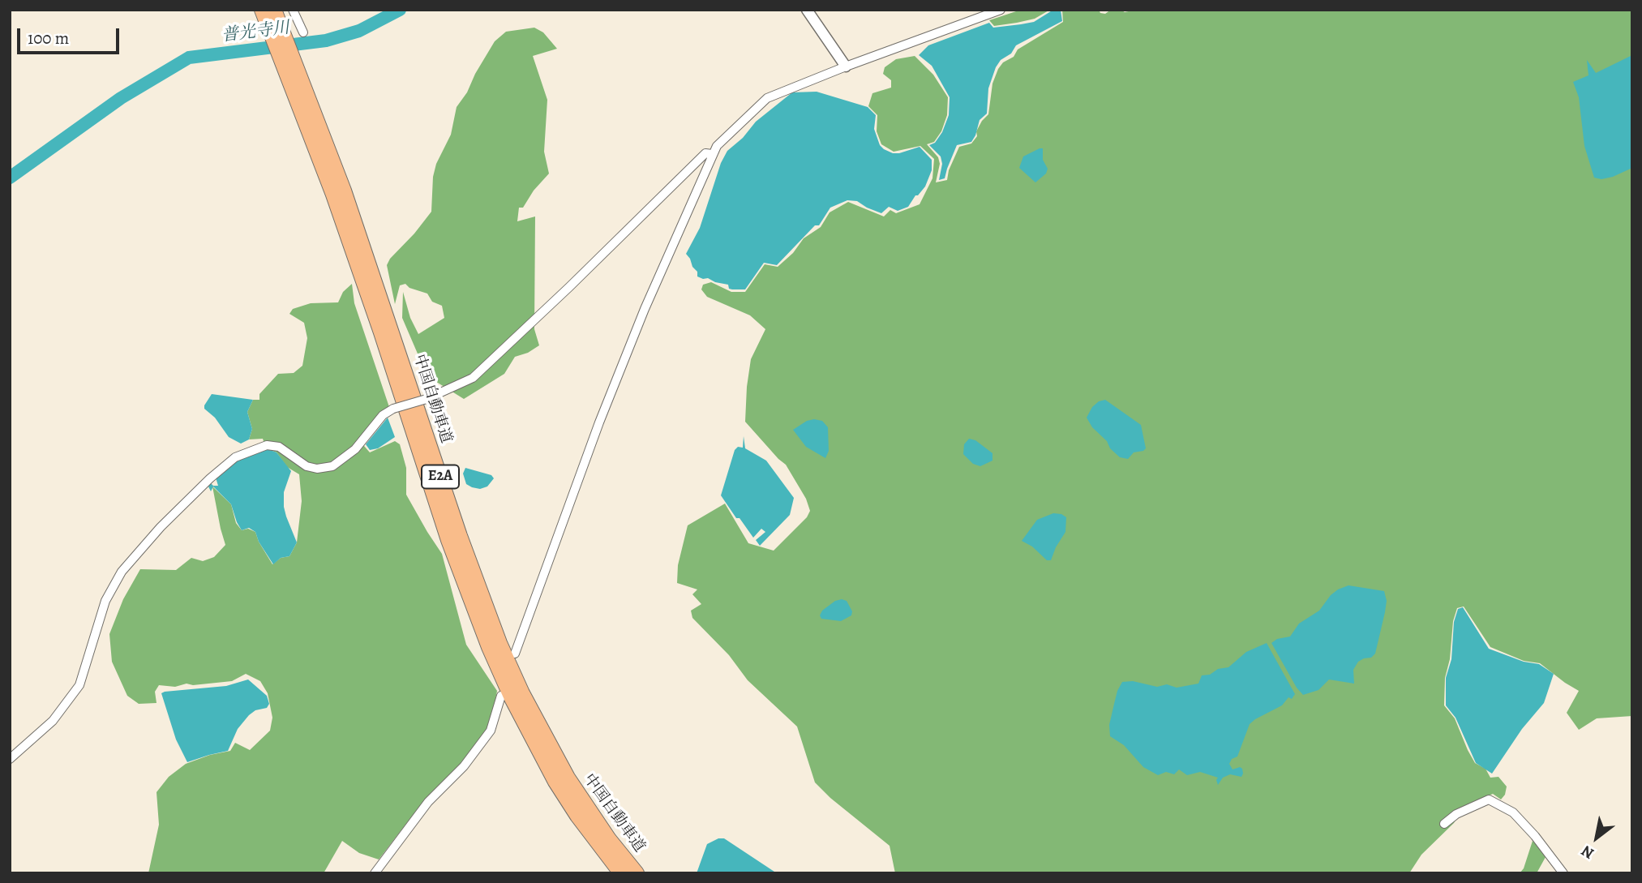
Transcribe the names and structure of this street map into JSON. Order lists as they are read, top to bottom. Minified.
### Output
{"streets":{"highway":["中国自動車道","E2A"]},"water":["普光寺川"],"scale_bar":"100 m","north":"bottom left"}
